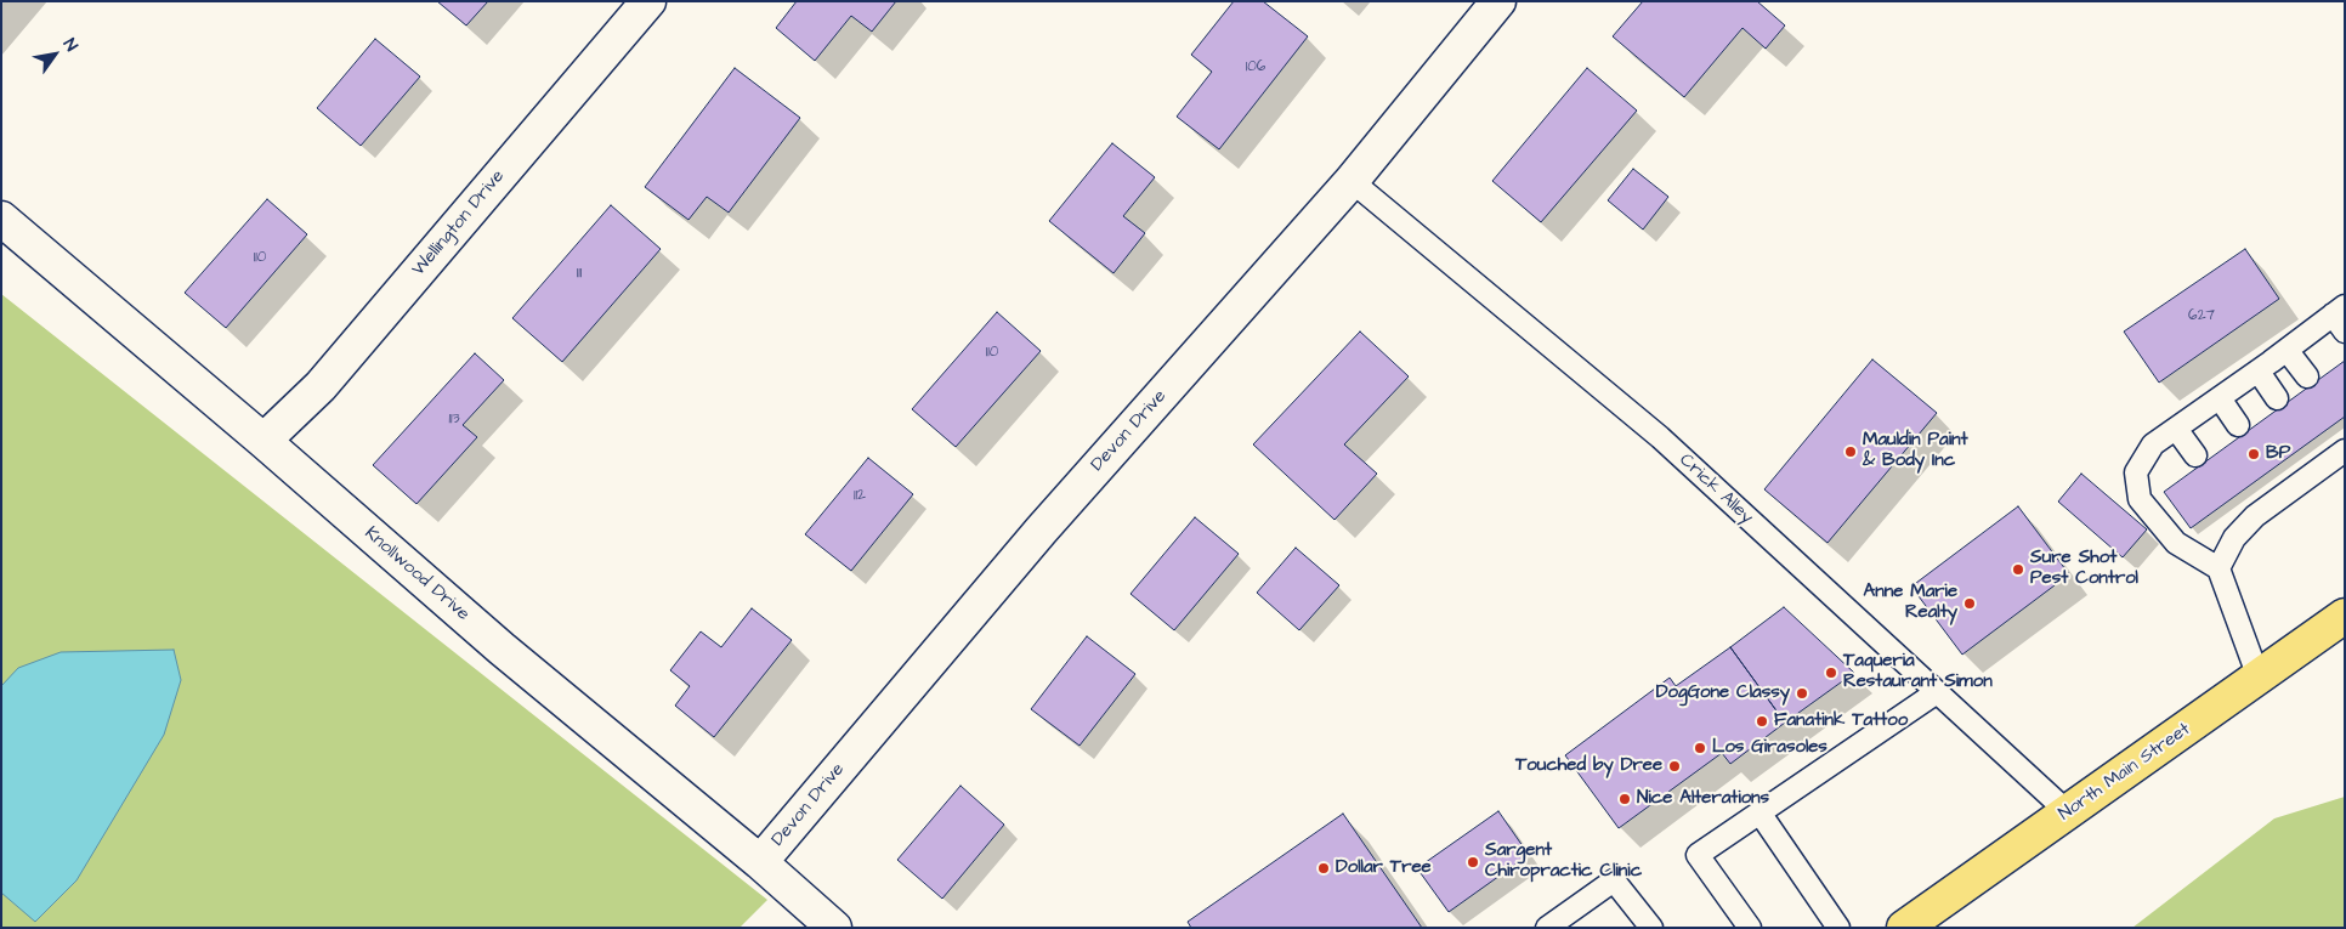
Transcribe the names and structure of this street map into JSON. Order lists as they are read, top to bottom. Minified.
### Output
{"streets":{"main road":["North Main Street"],"street":["Wellington Drive","Devon Drive","Knollwood Drive"],"lane":["Crick Alley"]},"crossings":[["Wellington Drive","Knollwood Drive"],["Devon Drive","Crick Alley"],["Devon Drive","Knollwood Drive"],["Crick Alley","North Main Street"]],"places":["Mauldin Paint & Body Inc","BP","Sure Shot Pest Control","Anne Marie Realty","Taqueria Restaurant Simon","DogGone Classy","Fanatink Tattoo","Los Girasoles","Touched by Dree","Nice Alterations","Sargent Chiropractic Clinic","Dollar Tree"],"house_numbers":["106","110","111","627","110","113","112"],"north":"top right"}
